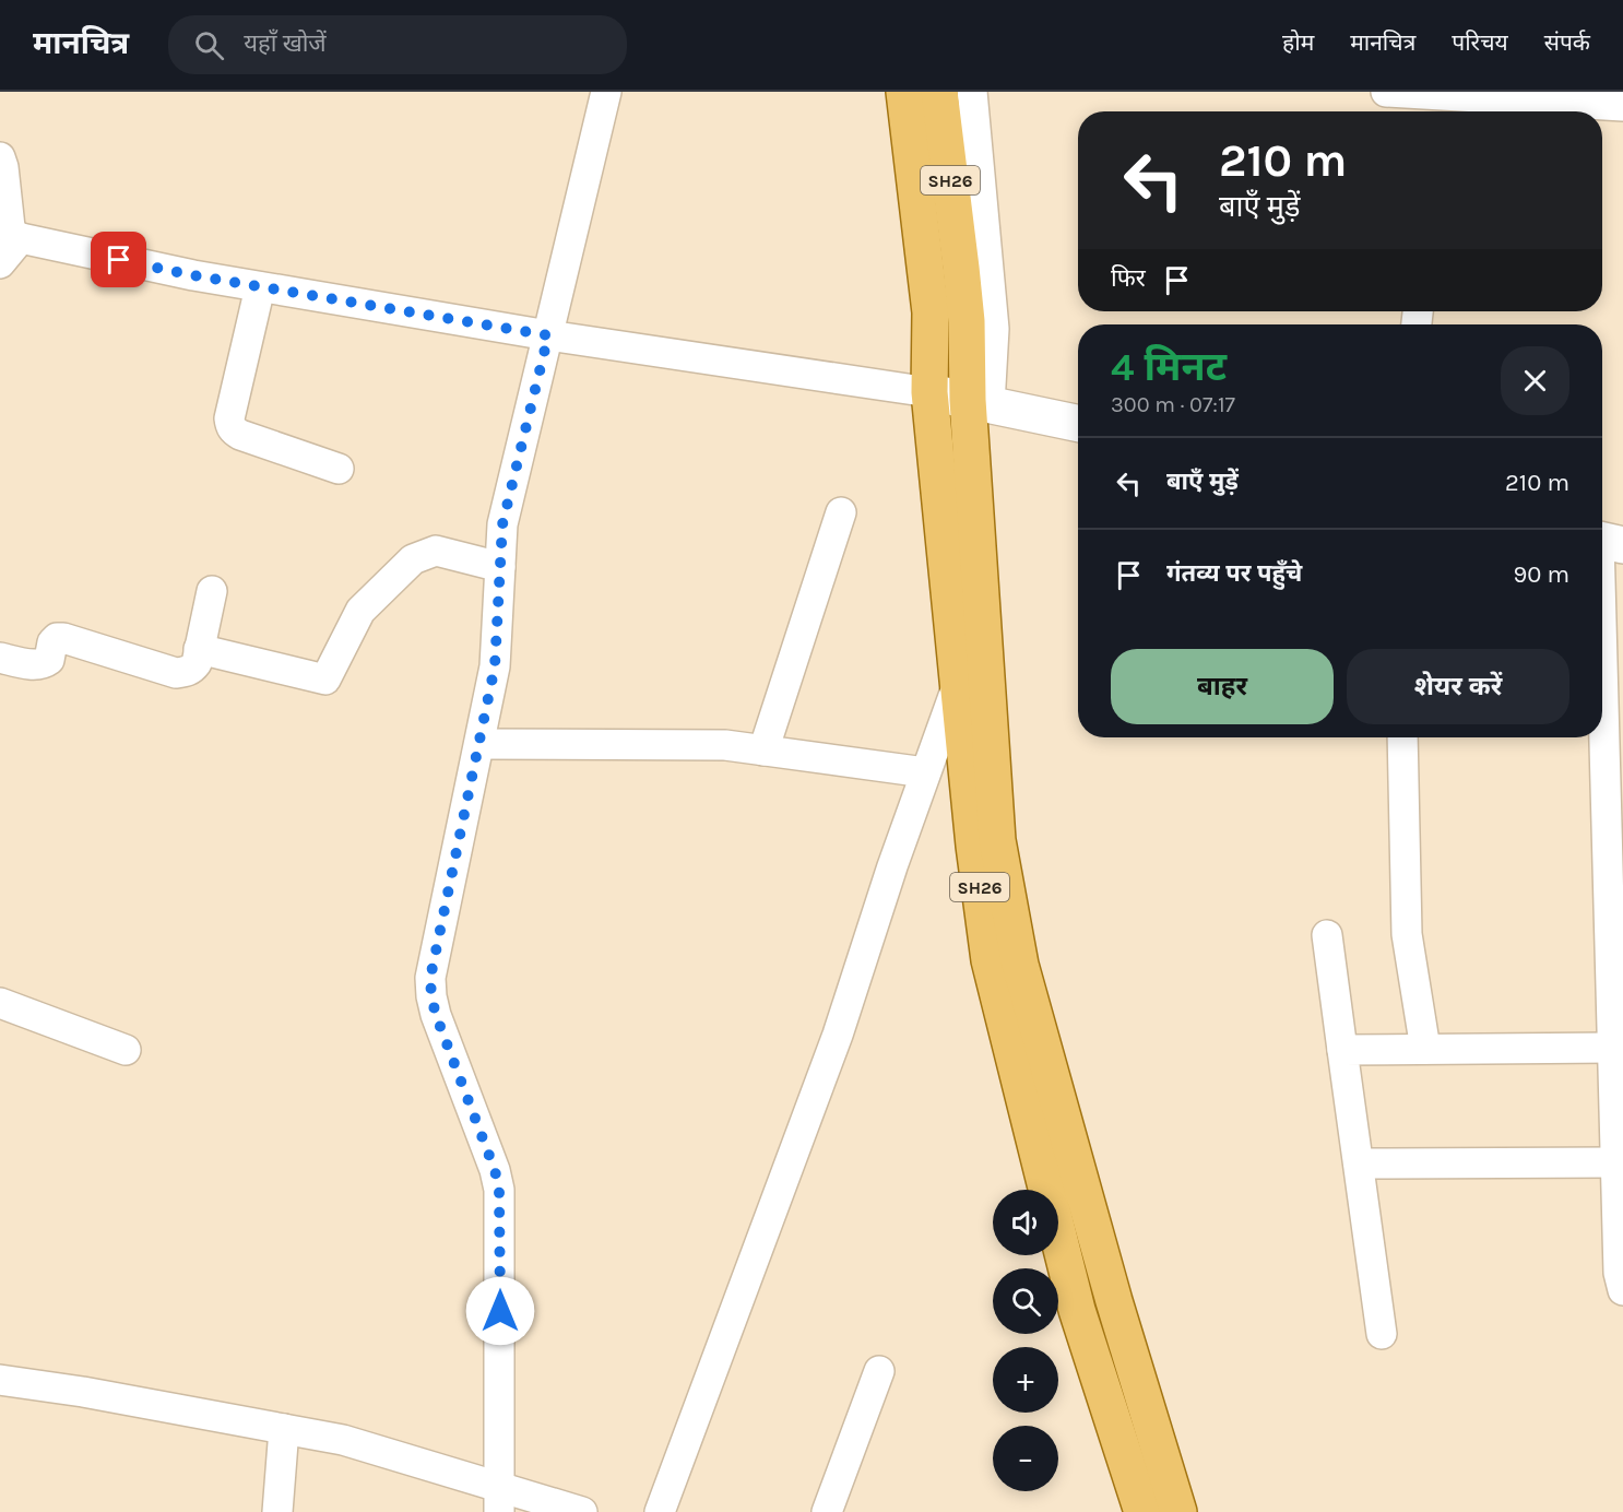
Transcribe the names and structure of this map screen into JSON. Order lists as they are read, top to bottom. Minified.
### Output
{"streets":{"main road":["SH26"]},"page":{"header":"मानचित्र","search":"यहाँ खोजें","nav":["होम","मानचित्र","परिचय","संपर्क"],"turn":["210 m","बाएँ मुड़ें"],"then":"फिर","heading":["4 मिनट","300 m · 07:17"],"list":[{"name":"बाएँ मुड़ें","value":"210 m"},{"name":"गंतव्य पर पहुँचे","value":"90 m"}],"buttons":["बाहर","शेयर करें"],"map_buttons":["+","−"]}}
